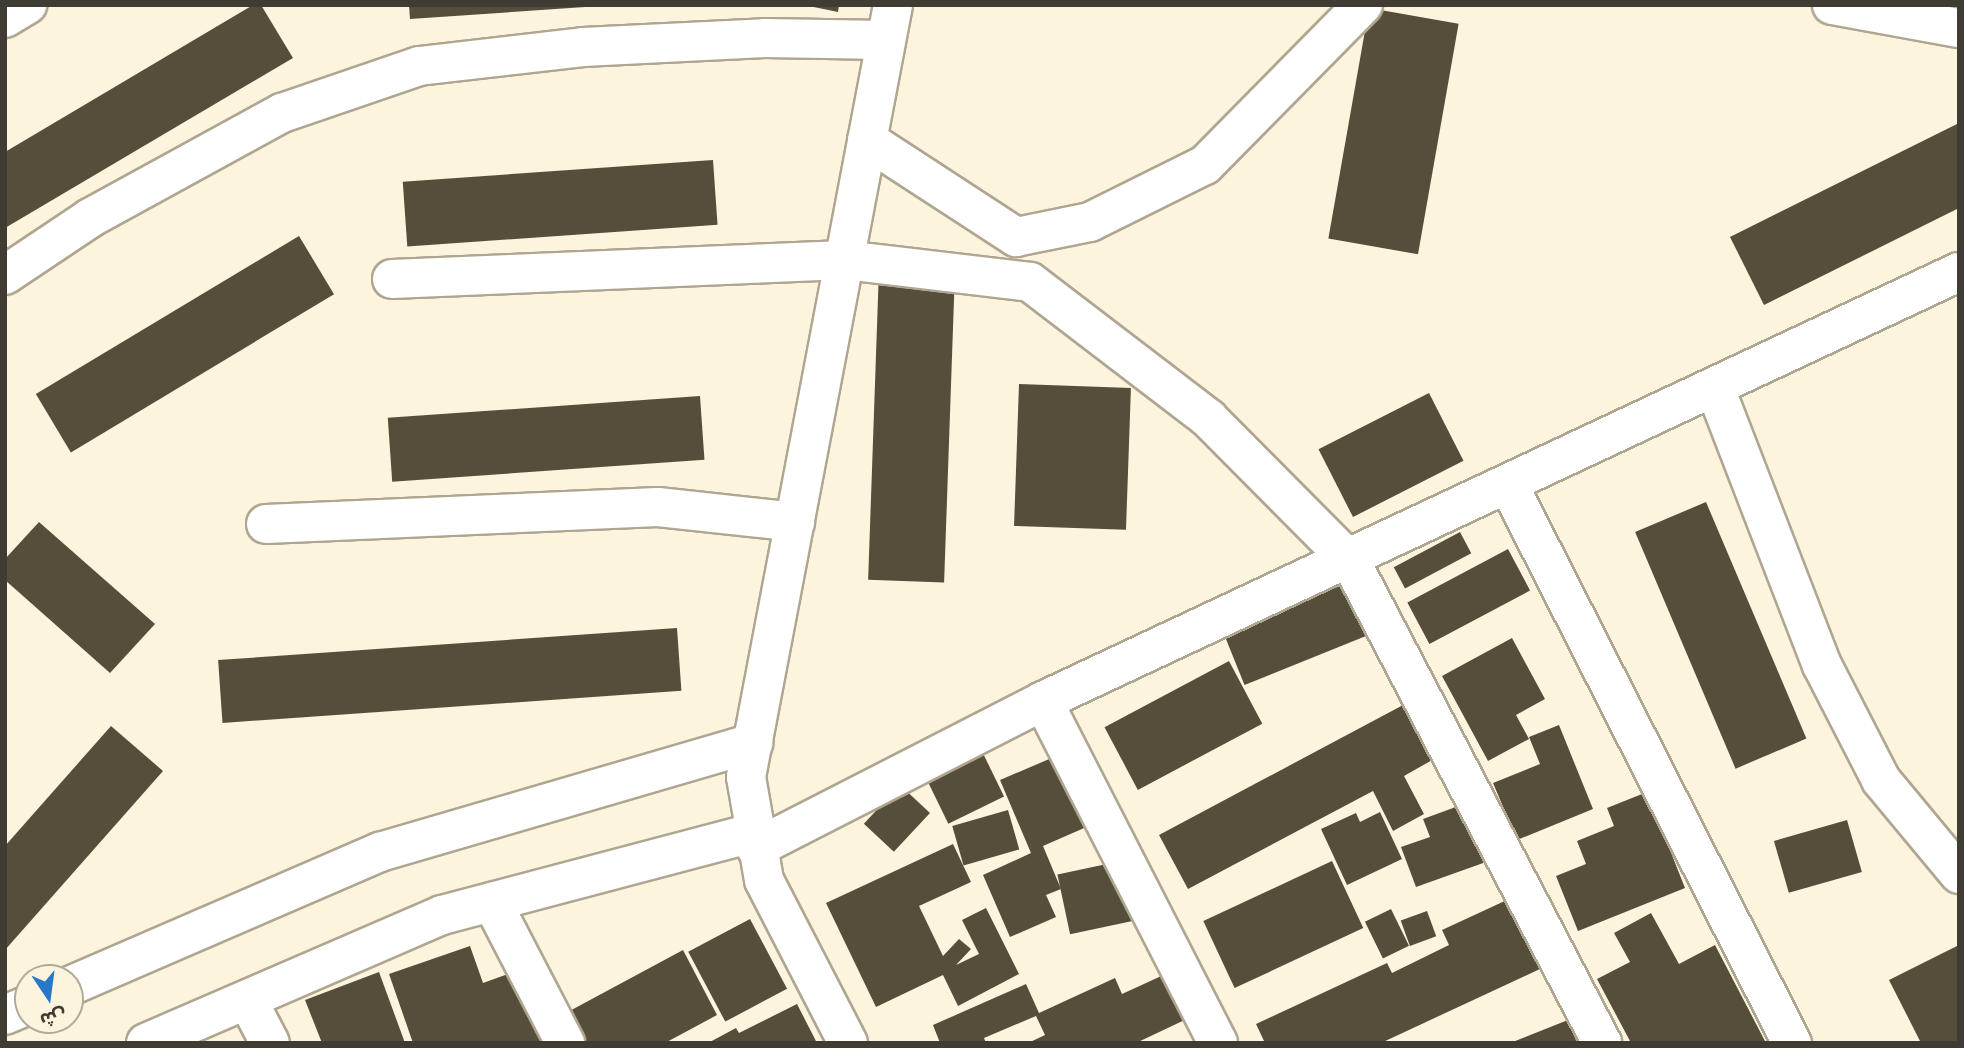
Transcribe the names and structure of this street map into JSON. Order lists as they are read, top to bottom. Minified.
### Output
{"north":"bottom"}
